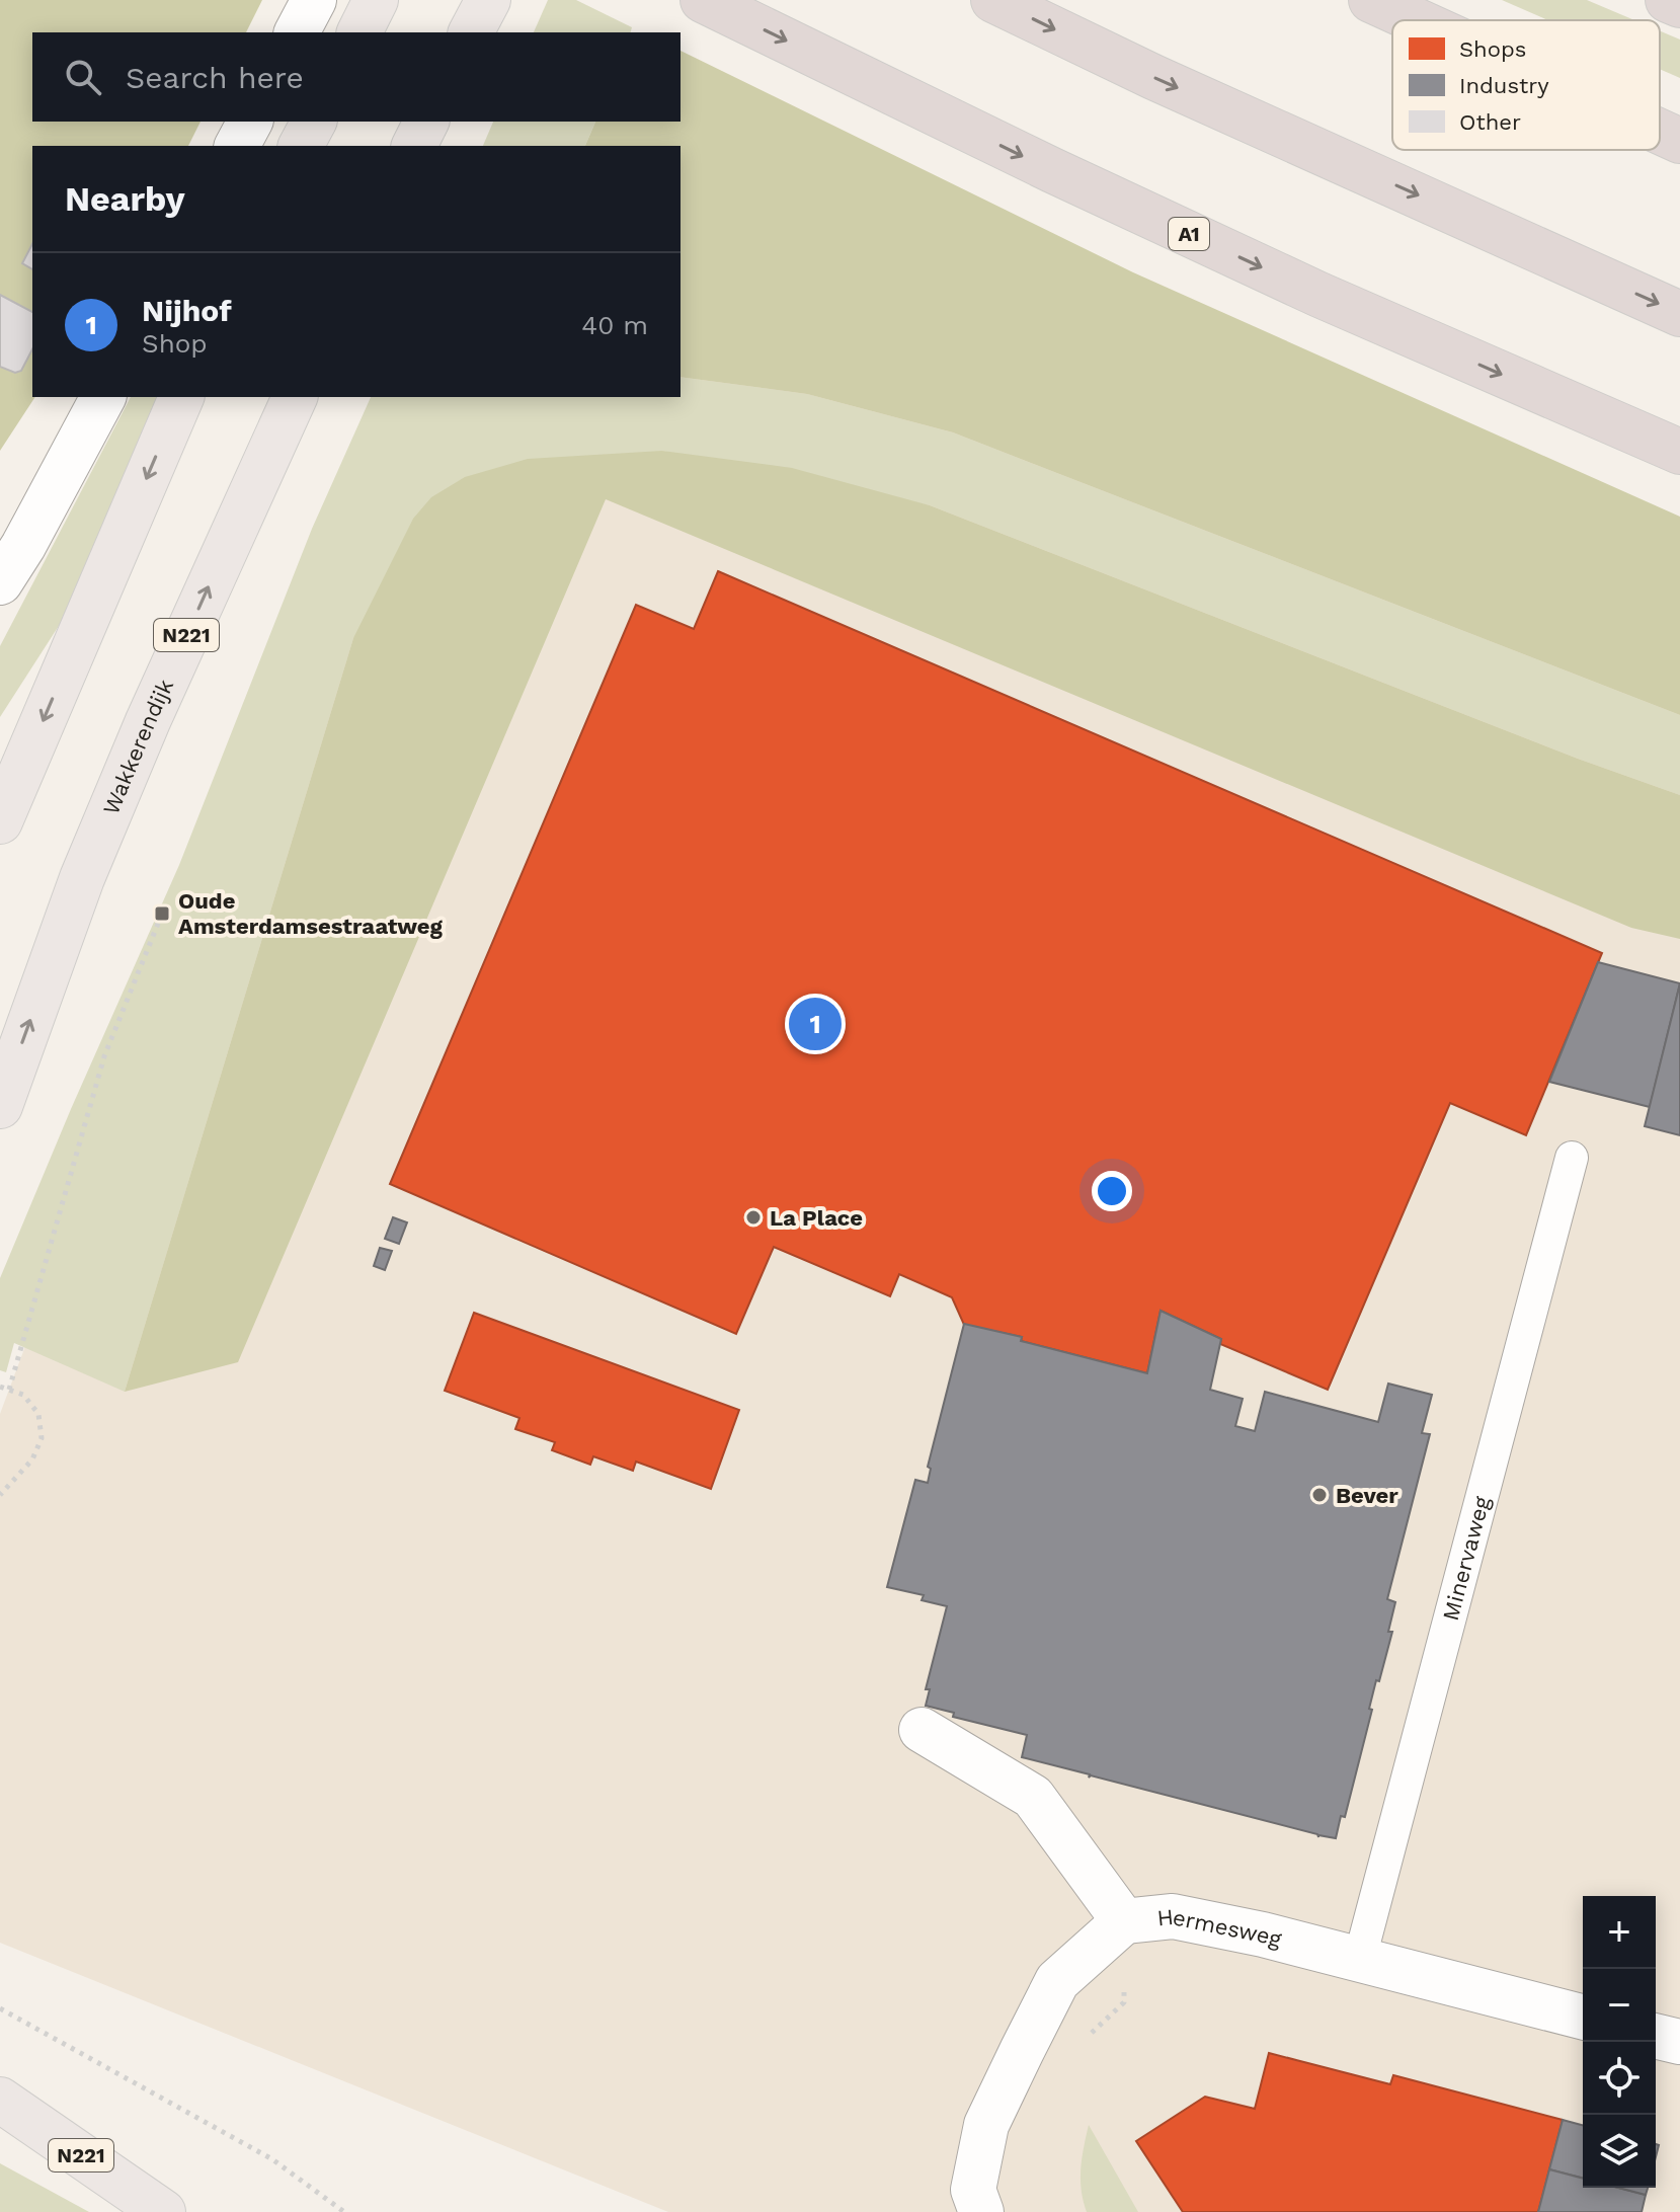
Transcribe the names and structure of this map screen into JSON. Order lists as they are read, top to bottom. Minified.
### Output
{"streets":{"highway":["A1"],"main road":["N221","Wakkerendijk"],"street":["Hermesweg"],"lane":["Minervaweg"]},"crossings":[["Minervaweg","Hermesweg"]],"places":{"transit":["Oude Amsterdamsestraatweg"],"other":["La Place","Bever"]},"legend":["Shops","Industry","Other"],"page":{"search":"Search here","heading":"Nearby","list":[{"mark":"1","name":"Nijhof","note":"Shop","value":"40 m"}],"pins":"1","map_buttons":["+","−"]}}
